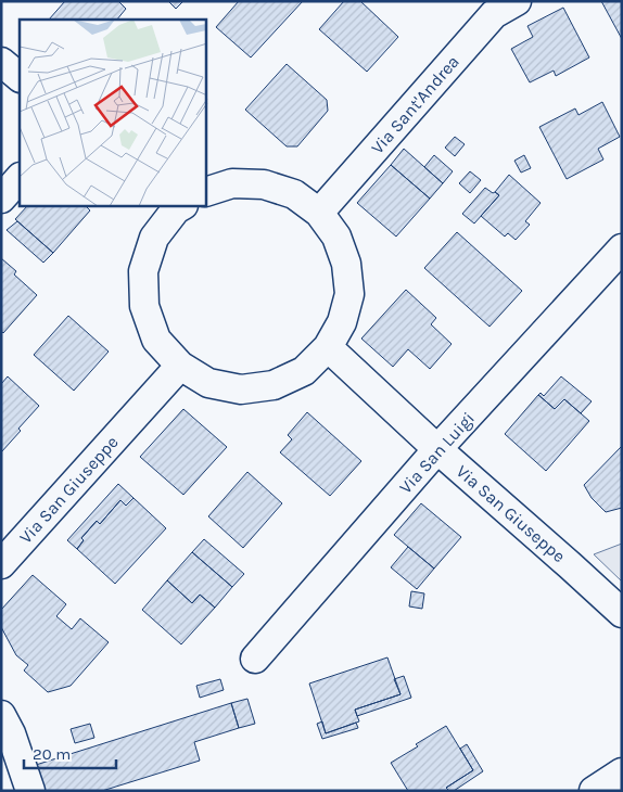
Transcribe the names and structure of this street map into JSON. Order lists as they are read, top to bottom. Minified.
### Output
{"streets":{"street":["Via Sant'Andrea","Via San Luigi","Via San Giuseppe"]},"crossings":[["Via San Luigi","Via San Giuseppe"]],"scale_bar":"20 m"}
